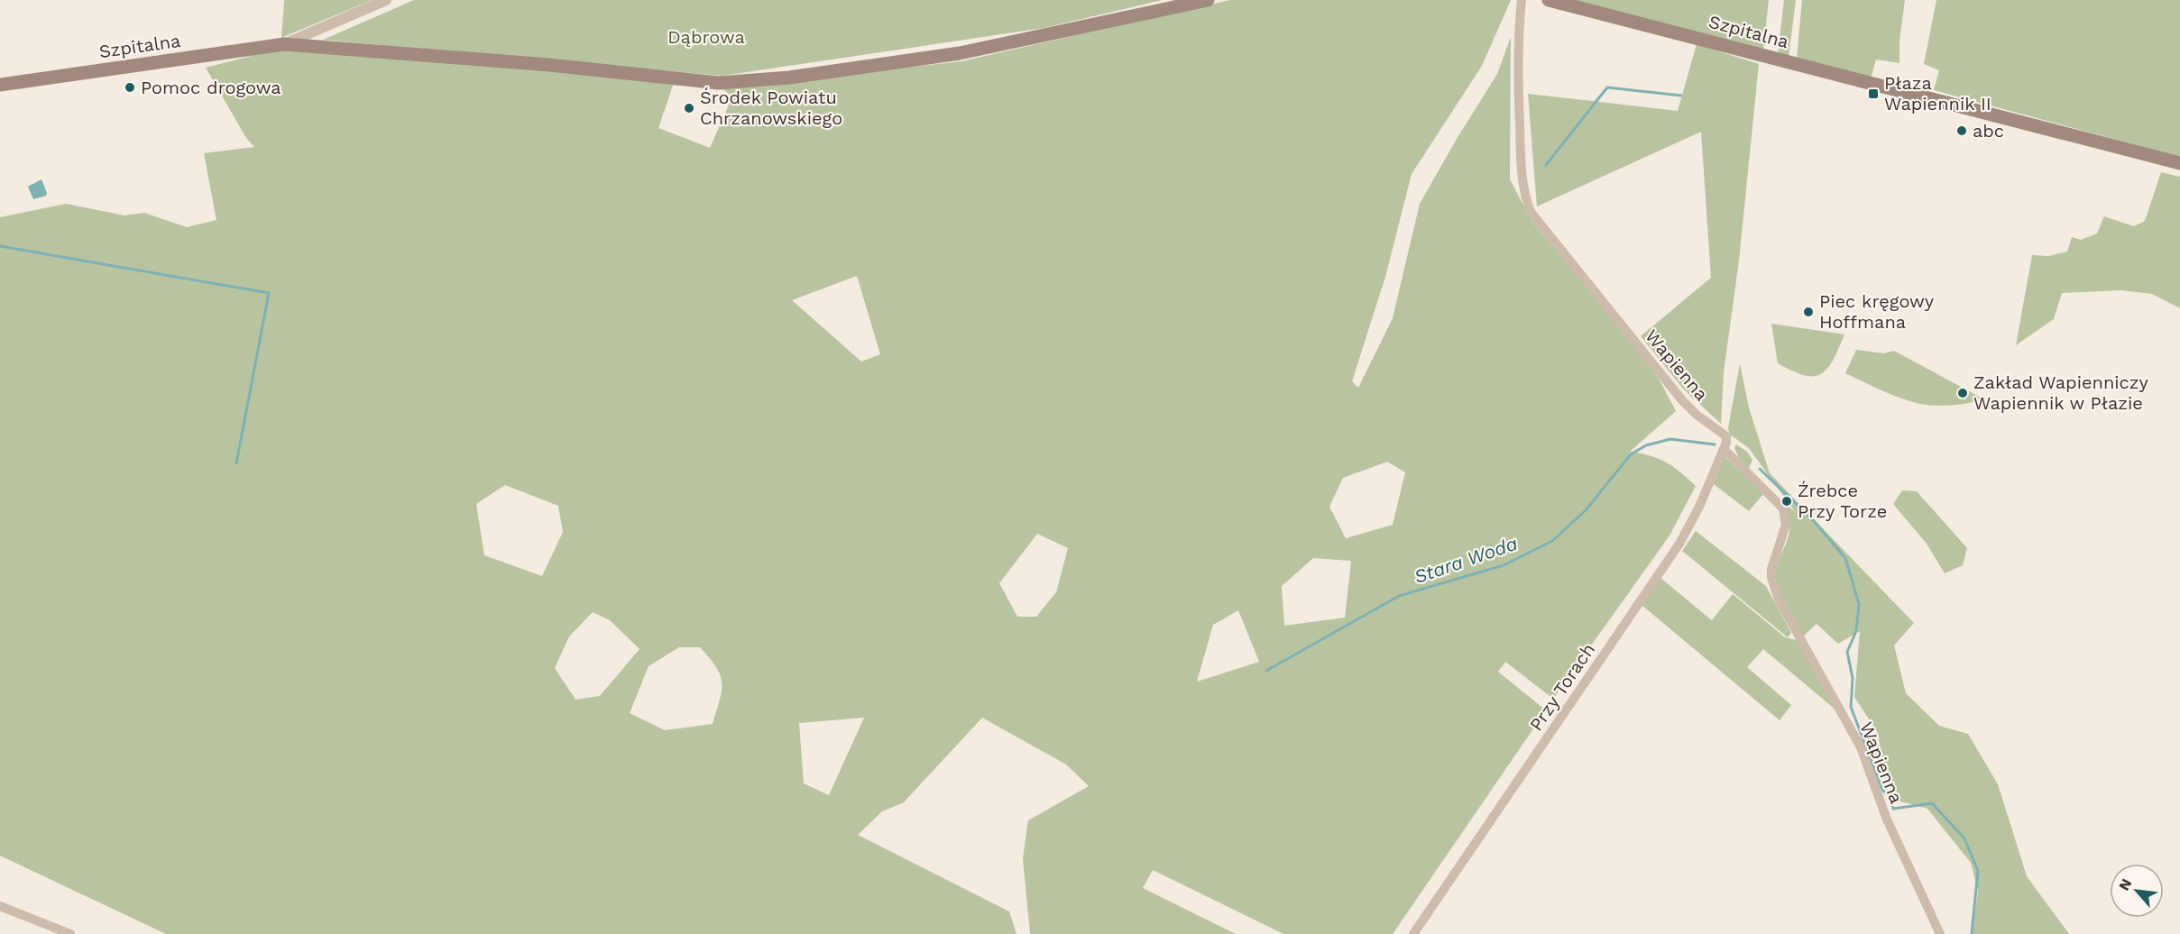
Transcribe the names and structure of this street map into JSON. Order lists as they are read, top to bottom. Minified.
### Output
{"streets":{"main road":["Szpitalna"],"street":["Wapienna","Przy Torach"]},"crossings":[["Wapienna","Przy Torach"]],"water":["Stara Woda"],"parks":["Dąbrowa"],"places":{"other":["Pomoc drogowa","Środek Powiatu Chrzanowskiego","abc","Piec kręgowy Hoffmana","Zakład Wapienniczy Wapiennik w Płazie","Źrebce Przy Torze"],"transit":["Płaza Wapiennik II"]},"north":"top left"}
